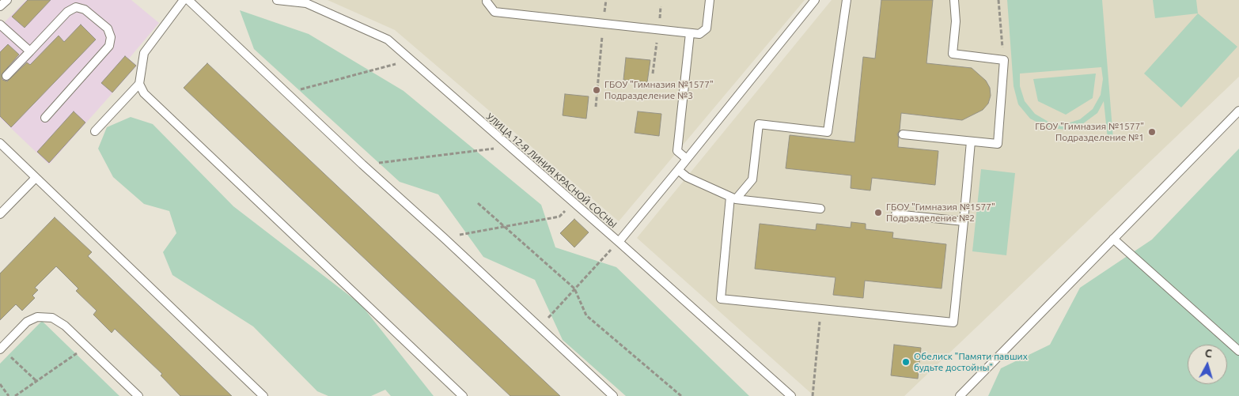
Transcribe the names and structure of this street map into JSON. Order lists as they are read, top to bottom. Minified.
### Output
{"streets":{"lane":["УЛИЦА 12-Я ЛИНИЯ КРАСНОЙ СОСНЫ"]},"places":["ГБОУ \"Гимназия №1577\" Подразделение №3","ГБОУ \"Гимназия №1577\" Подразделение №1","ГБОУ \"Гимназия №1577\" Подразделение №2","Обелиск \"Памяти павших будьте достойны\""],"north":"top"}
